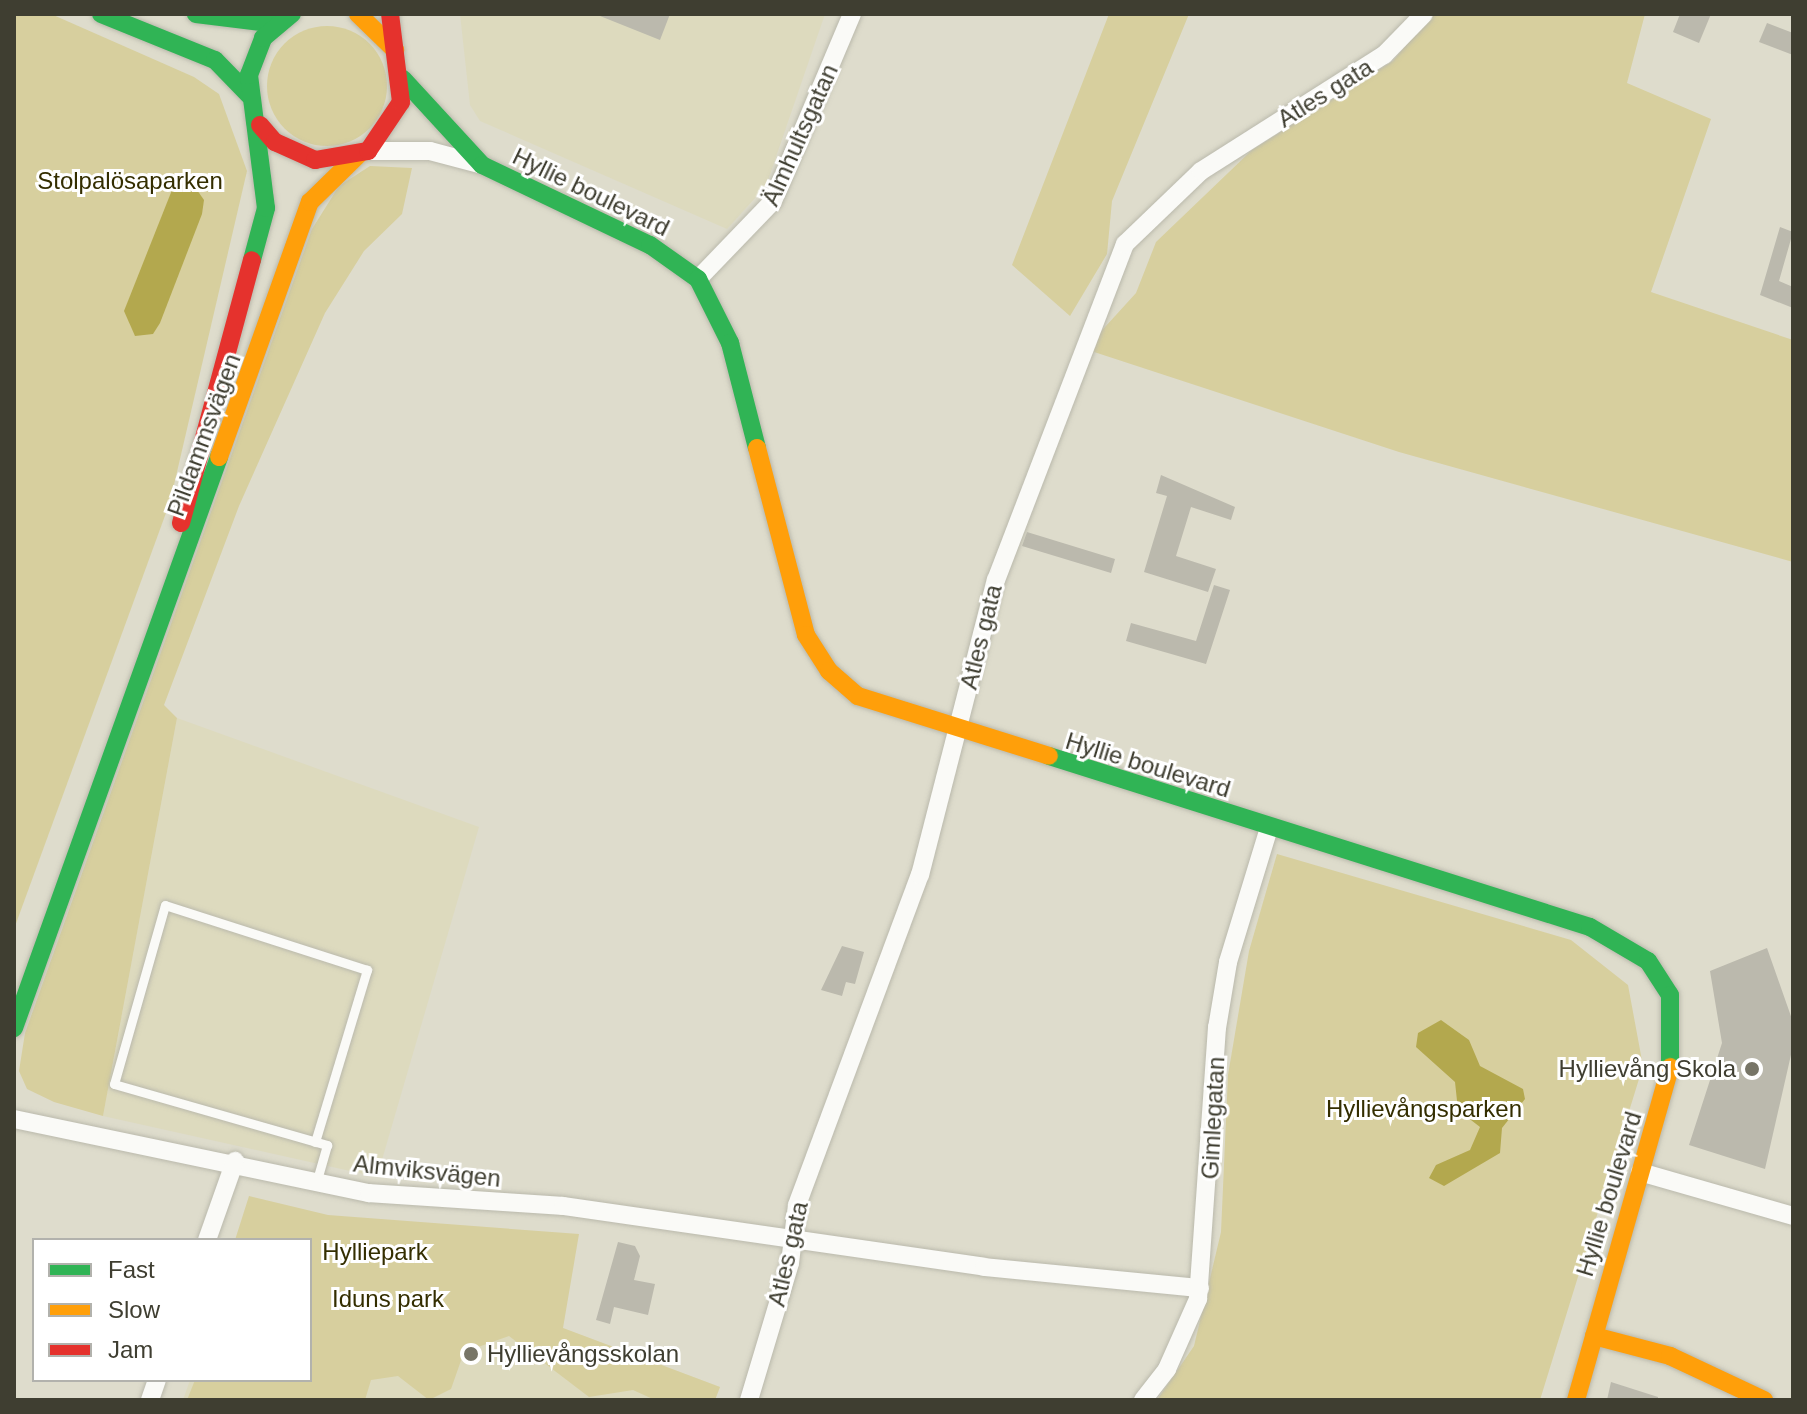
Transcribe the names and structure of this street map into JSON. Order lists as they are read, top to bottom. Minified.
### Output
{"streets":{"street":["Atles gata","Älmhultsgatan","Hyllie boulevard","Pildammsvägen","Gimlegatan","Almviksvägen"]},"crossings":[["Atles gata","Hyllie boulevard"],["Atles gata","Almviksvägen"],["Älmhultsgatan","Hyllie boulevard"],["Hyllie boulevard","Pildammsvägen"],["Hyllie boulevard","Gimlegatan"],["Gimlegatan","Almviksvägen"]],"parks":["Stolpalösaparken","Hyllievångsparken","Hylliepark","Iduns park"],"places":["Hyllievång Skola","Hyllievångsskolan"],"legend":["Fast","Slow","Jam"]}
